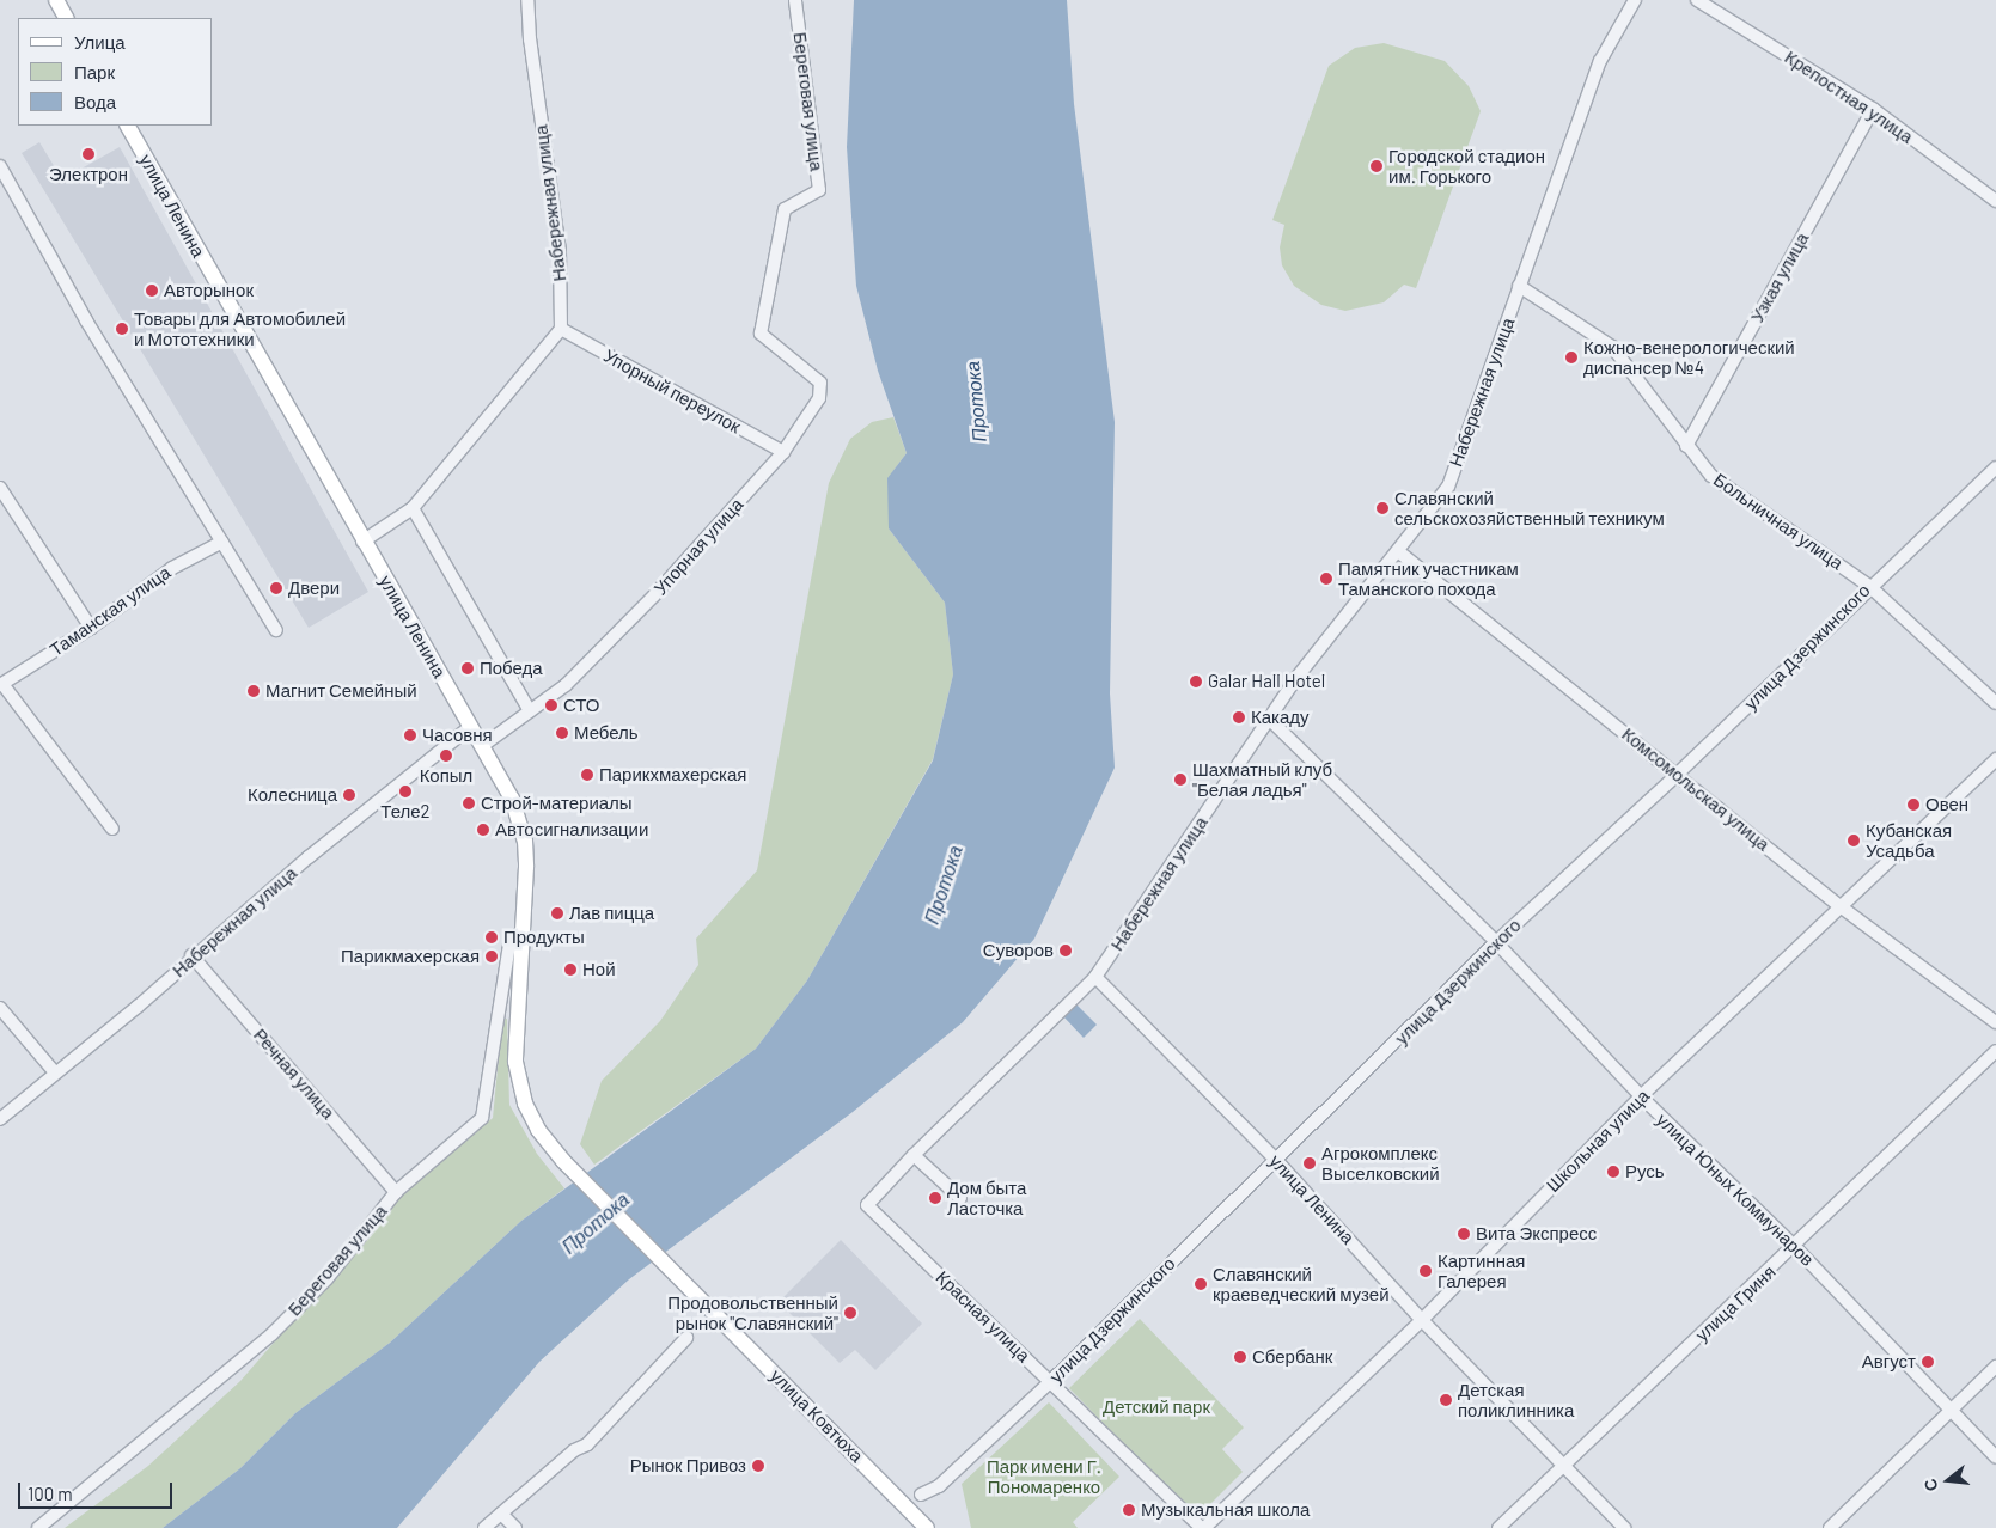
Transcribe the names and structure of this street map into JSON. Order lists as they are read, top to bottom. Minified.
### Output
{"streets":{"main road":["улица Ленина","улица Ковтюха"],"street":["Крепостная улица","Береговая улица","Набережная улица","Узкая улица","Упорный переулок","Больничная улица","Упорная улица","Таманская улица","улица Дзержинского","Комсомольская улица","Речная улица","Школьная улица","улица Юных Коммунаров","улица Гриня","Красная улица"]},"crossings":[["Крепостная улица","Узкая улица"],["Береговая улица","улица Ленина"],["Береговая улица","Упорная улица"],["Береговая улица","Речная улица"],["Набережная улица","улица Ленина"],["Набережная улица","Упорный переулок"],["Набережная улица","Больничная улица"],["Набережная улица","Комсомольская улица"],["Набережная улица","Речная улица"],["Набережная улица","улица Юных Коммунаров"],["Набережная улица","Красная улица"],["улица Ленина","Упорная улица"],["улица Ленина","улица Дзержинского"],["улица Ленина","Школьная улица"],["улица Ленина","улица Гриня"],["улица Ленина","улица Ковтюха"],["Узкая улица","Больничная улица"],["Упорный переулок","Упорная улица"],["Больничная улица","улица Дзержинского"],["улица Дзержинского","Комсомольская улица"],["улица Дзержинского","улица Юных Коммунаров"],["улица Дзержинского","Красная улица"],["Комсомольская улица","Школьная улица"],["Школьная улица","улица Юных Коммунаров"],["Школьная улица","Красная улица"],["улица Юных Коммунаров","улица Гриня"]],"water":["Протока"],"parks":["Детский парк","Парк имени Г. Пономаренко"],"places":["Электрон","Городской cтадион им. Горького","Авторынок","Товары для Автомобилей и Мототехники","Кожно-венерологический диспансер №4","Славянский сельскохозяйственный техникум","Памятник участникам Таманского похода","Двери","Победа","Galar Hall Hotel","Магнит Семейный","СТО","Какаду","Мебель","Часовня","Копыл","Парикхмахерская","Шахматный клуб \"Белая ладья\"","Теле2","Колесница","Строй-материалы","Овен","Автосигнализации","Кубанская Усадьба","Лав пицца","Продукты","Суворов","Парикмахерская","Ной","Агрокомплекс Выселковский","Русь","Дом быта Ласточка","Вита Экспресс","Картинная Галерея","Славянский краеведческий музей","Продовольственный рынок \"Славянский\"","Сбербанк","Август","Детская поликлинника","Рынок Привоз","Музыкальная школа"],"legend":["Улица","Парк","Вода"],"scale_bar":"100 m","north":"left"}
